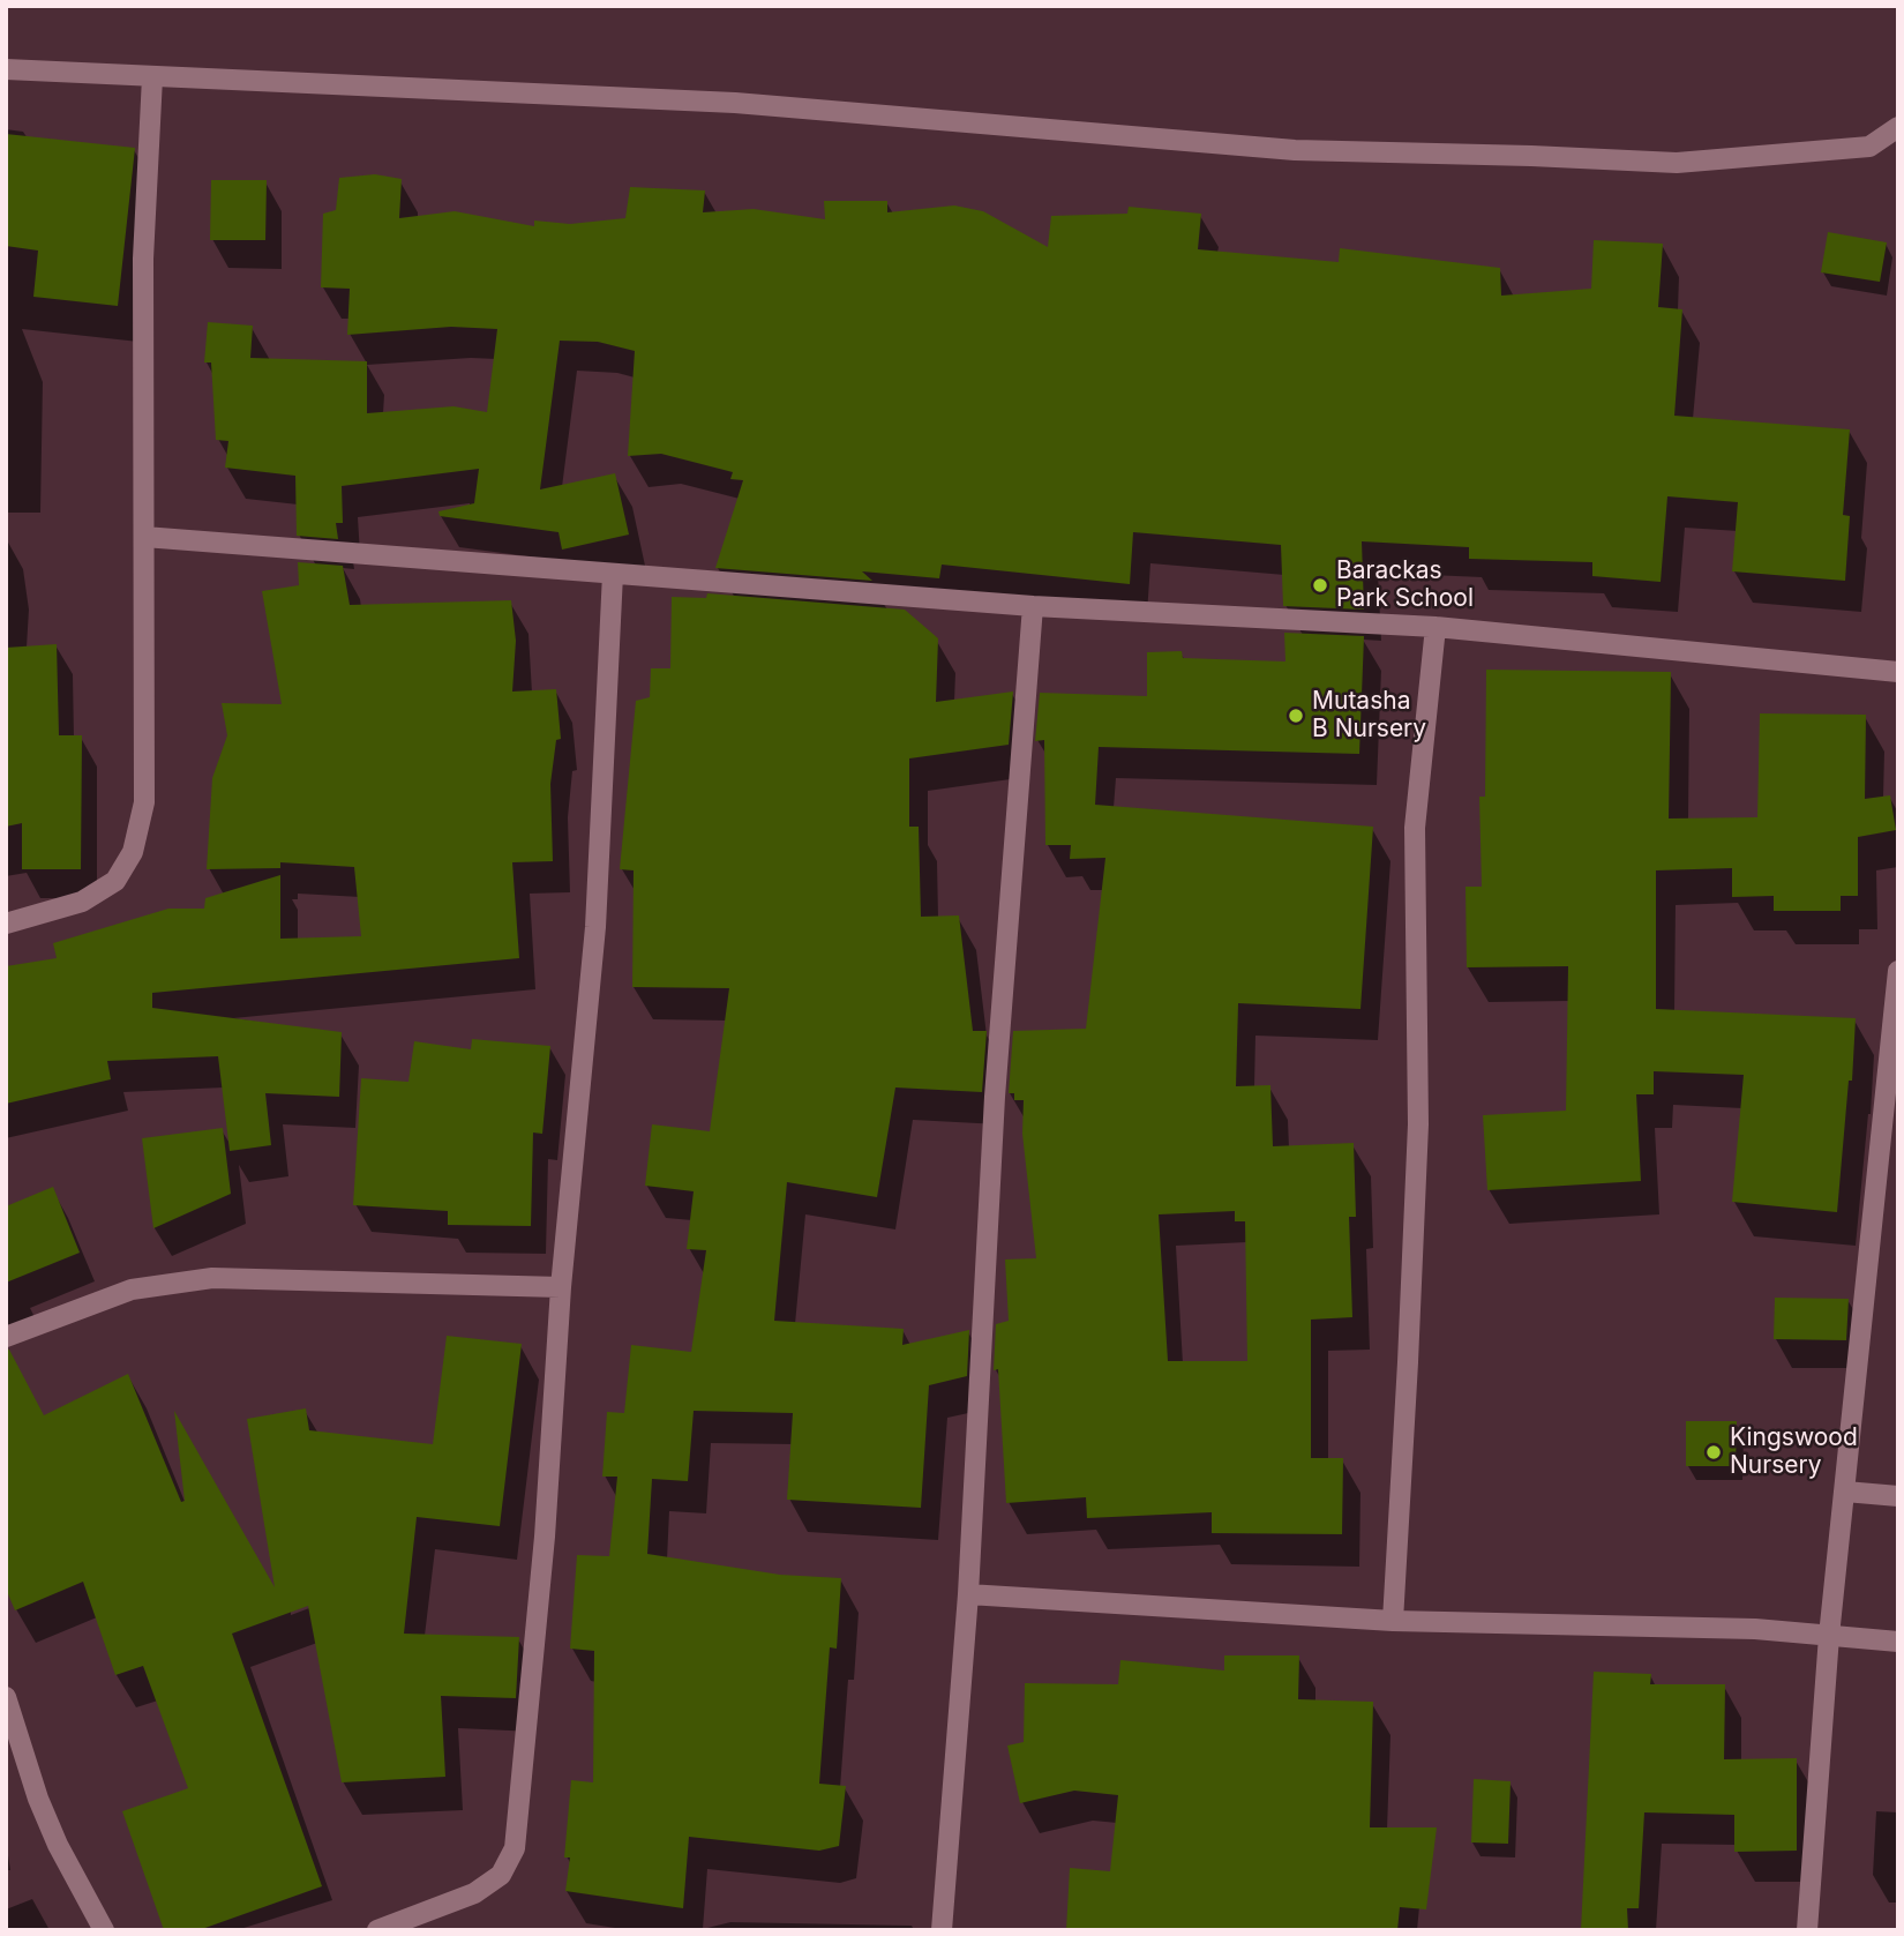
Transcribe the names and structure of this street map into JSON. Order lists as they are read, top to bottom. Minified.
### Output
{"places":["Barackas Park School","Mutasha B Nursery","Kingswood Nursery"]}
